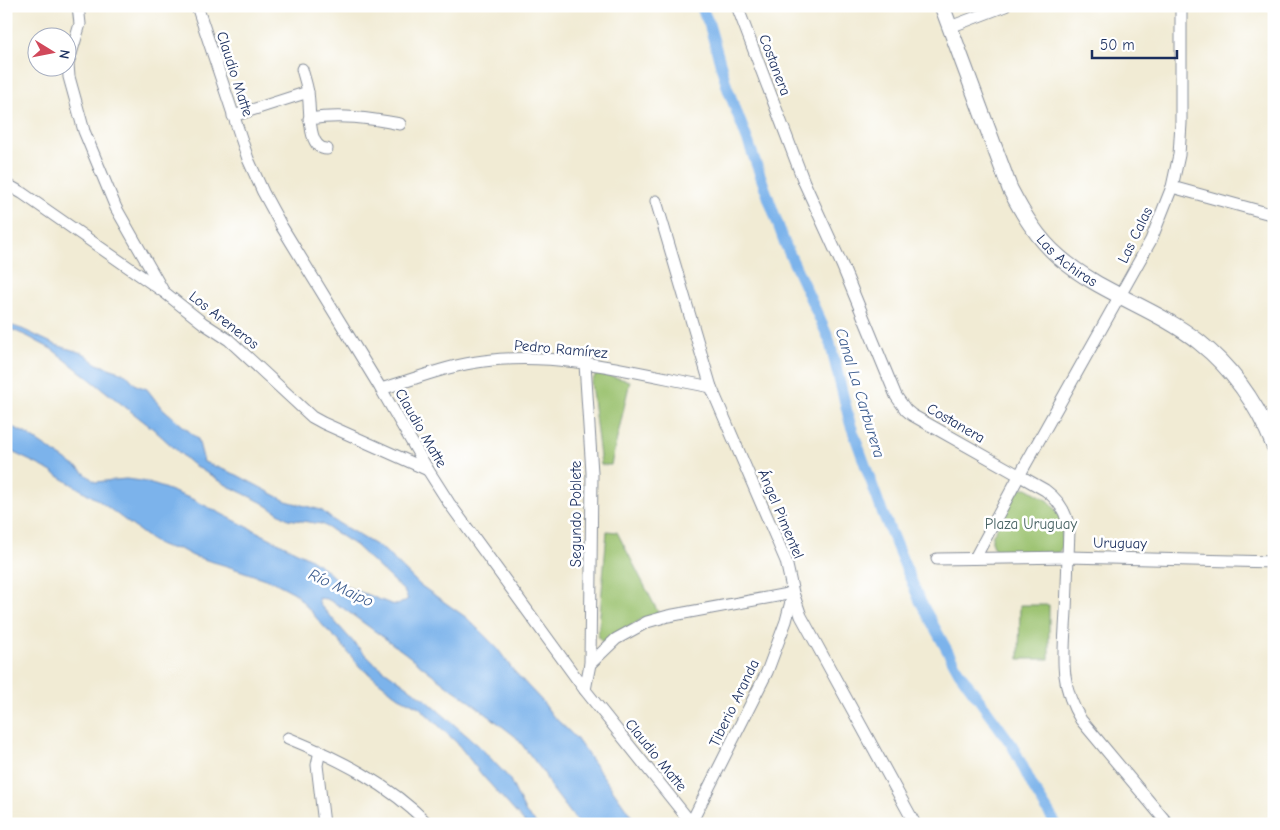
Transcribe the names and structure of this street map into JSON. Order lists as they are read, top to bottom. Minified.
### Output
{"streets":{"street":["Costanera","Claudio Matte","Las Calas","Las Achiras","Los Areneros","Pedro Ramírez","Segundo Poblete","Ángel Pimentel","Uruguay","Tiberio Aranda"]},"crossings":[["Costanera","Las Calas"],["Costanera","Uruguay"],["Claudio Matte","Los Areneros"],["Claudio Matte","Pedro Ramírez"],["Claudio Matte","Segundo Poblete"],["Claudio Matte","Tiberio Aranda"],["Las Calas","Las Achiras"],["Las Calas","Uruguay"],["Pedro Ramírez","Segundo Poblete"],["Pedro Ramírez","Ángel Pimentel"],["Ángel Pimentel","Tiberio Aranda"]],"water":["Canal La Carburera","Río Maipo"],"parks":["Plaza Uruguay"],"scale_bar":"50 m","north":"right"}
